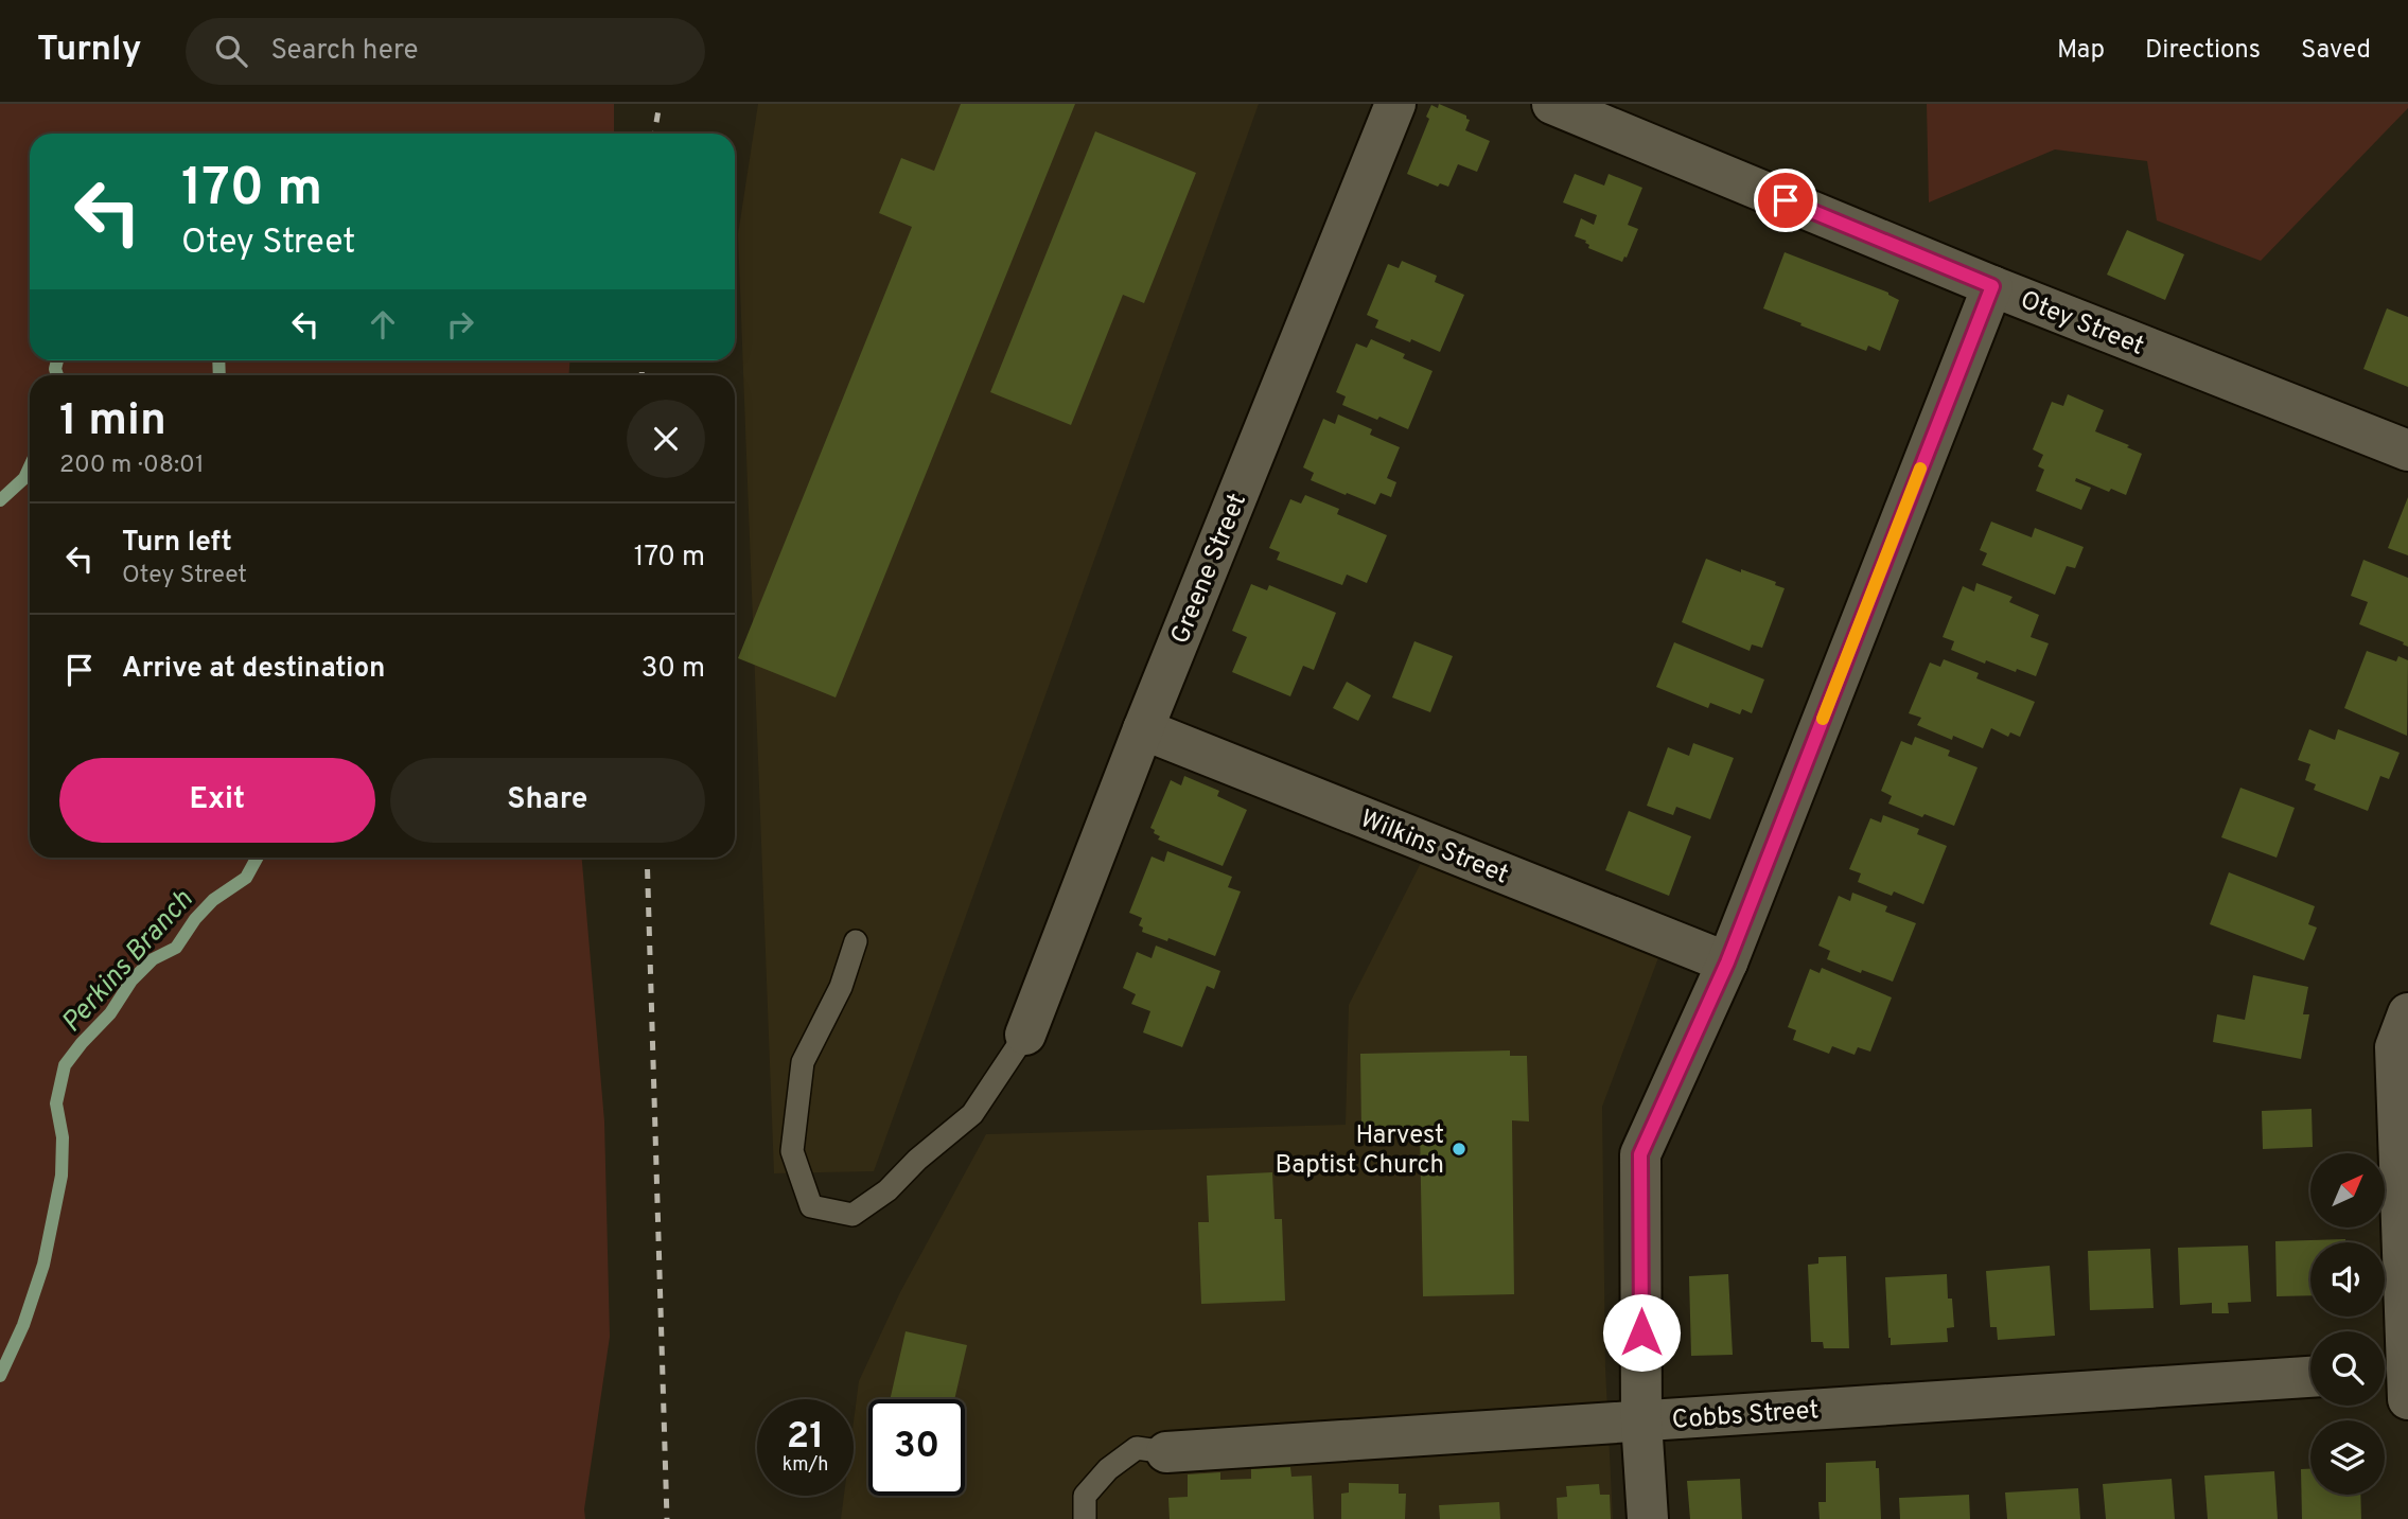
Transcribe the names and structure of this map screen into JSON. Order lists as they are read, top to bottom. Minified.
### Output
{"streets":{"street":["Otey Street","Greene Street","Wilkins Street","Cobbs Street"]},"crossings":[["Greene Street","Wilkins Street"]],"water":["Perkins Branch"],"places":["Harvest Baptist Church"],"north":"top right","page":{"header":"Turnly","search":"Search here","nav":["Map","Directions","Saved"],"turn":["170 m","Otey Street"],"heading":["1 min","200 m · 08:01"],"list":[{"name":"Turn left","note":"Otey Street","value":"170 m"},{"name":"Arrive at destination","value":"30 m"}],"buttons":["Exit","Share"],"speed":"21 km/h","limit":"30"}}
